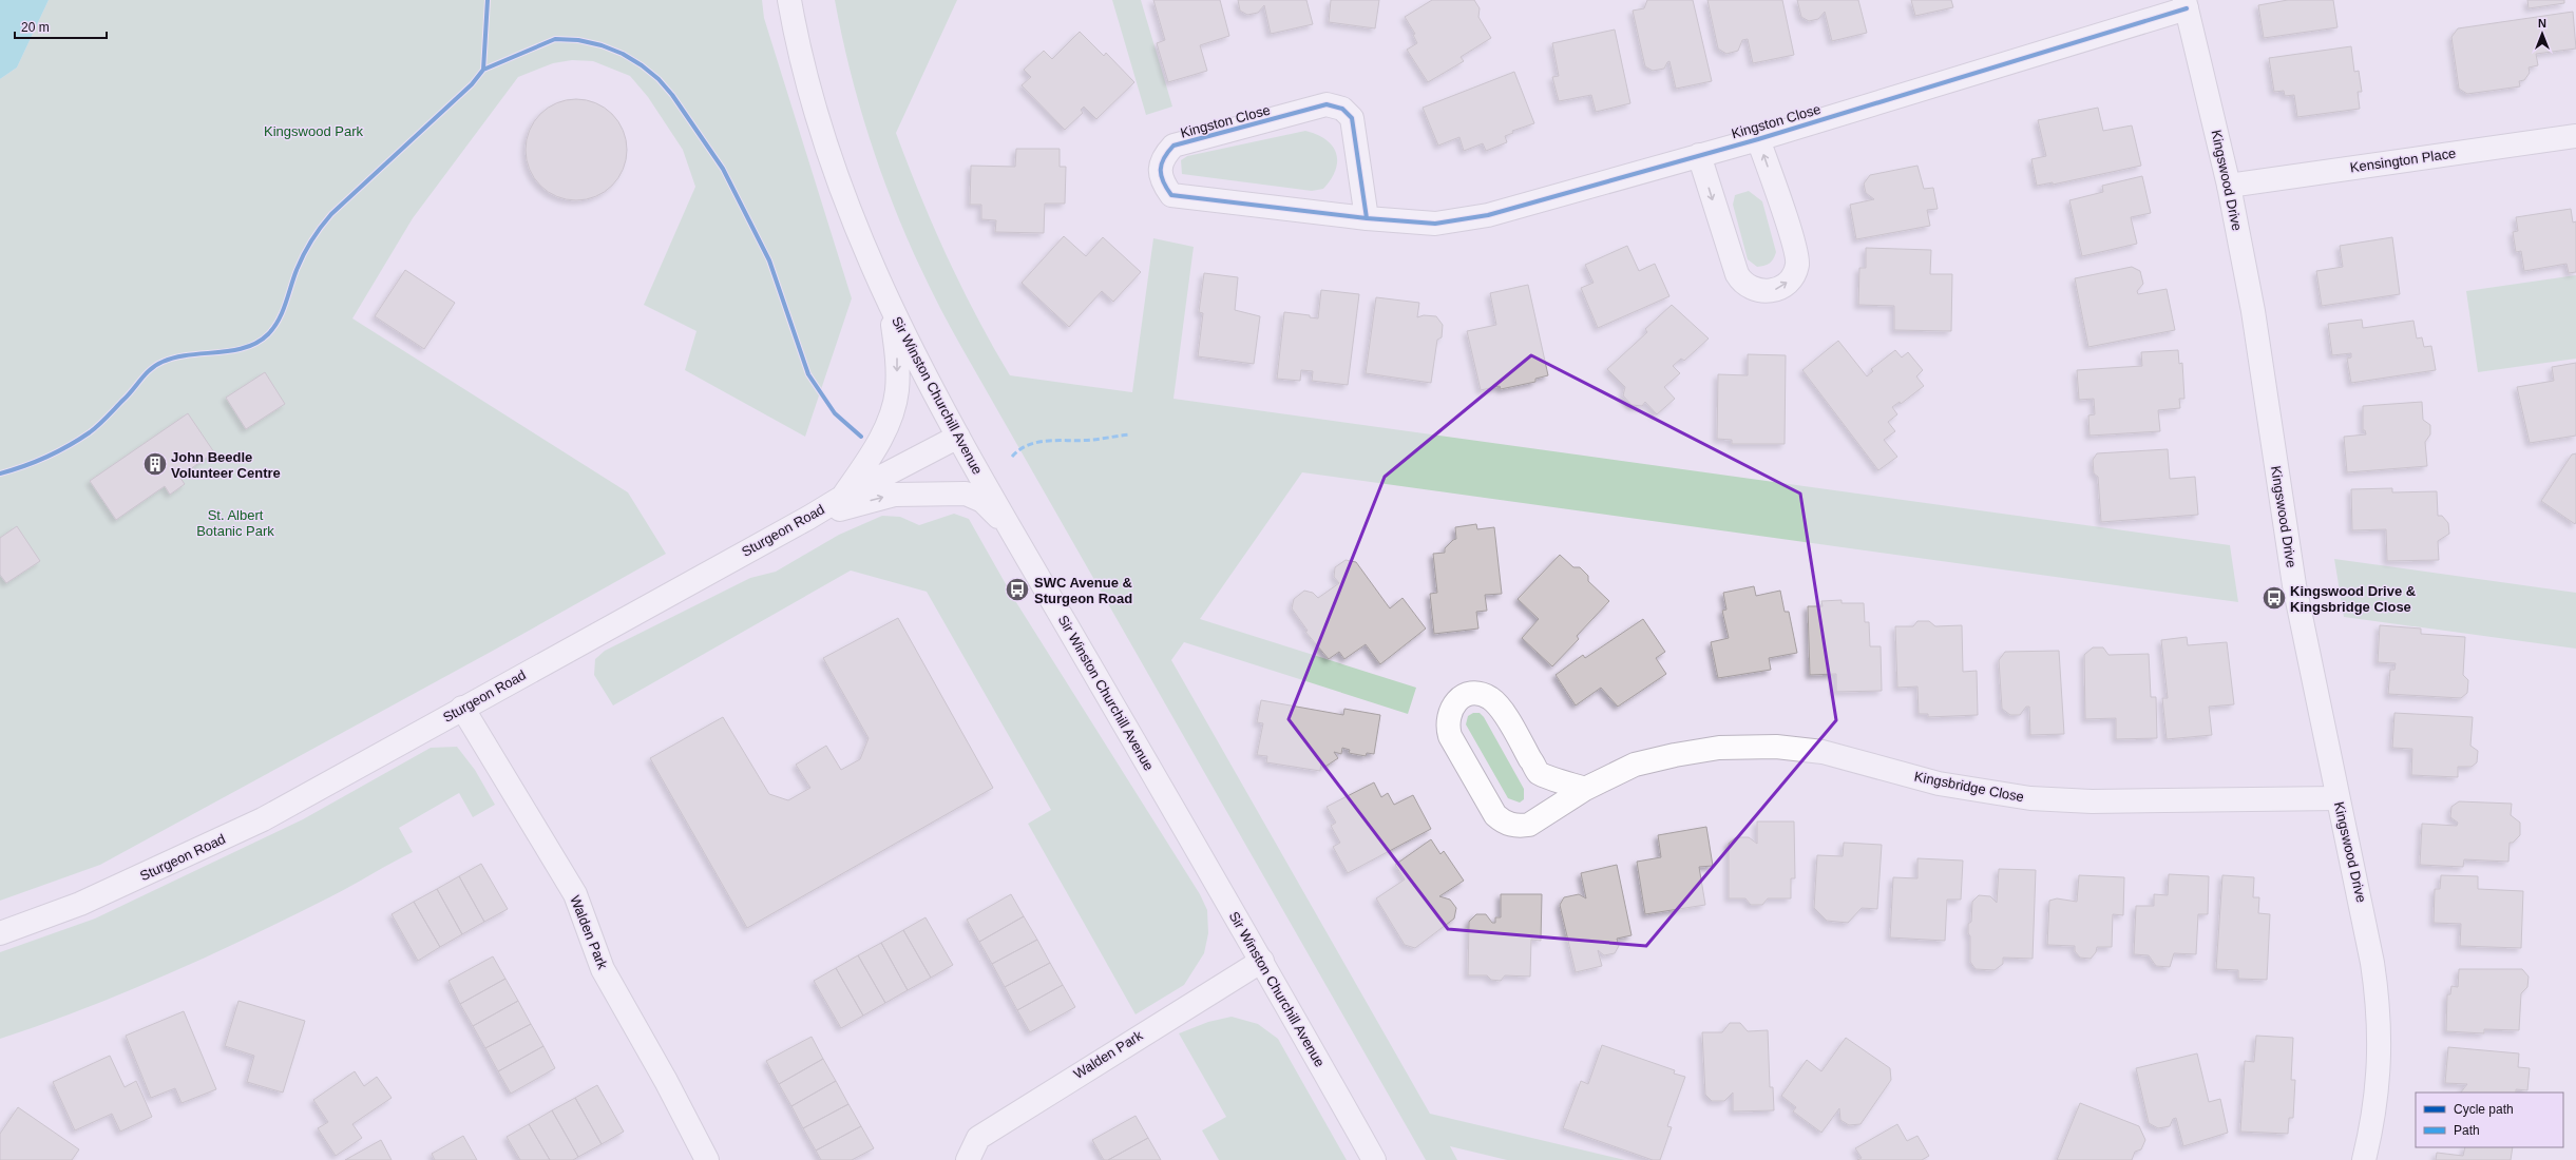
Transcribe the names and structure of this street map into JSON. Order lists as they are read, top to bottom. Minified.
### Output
{"streets":{"street":["Kingston Close","Kensington Place","Kingswood Drive","Sir Winston Churchill Avenue","Sturgeon Road","Kingsbridge Close","Walden Park"]},"crossings":[["Kingston Close","Kingswood Drive"],["Kensington Place","Kingswood Drive"],["Kingswood Drive","Kingsbridge Close"],["Sir Winston Churchill Avenue","Sturgeon Road"],["Sir Winston Churchill Avenue","Walden Park"],["Sturgeon Road","Walden Park"]],"parks":["Kingswood Park","St. Albert Botanic Park"],"places":{"building":["John Beedle Volunteer Centre"],"bus stop":["SWC Avenue & Sturgeon Road","Kingswood Drive & Kingsbridge Close"]},"legend":["Cycle path","Path"],"scale_bar":"20 m","north":"top"}
